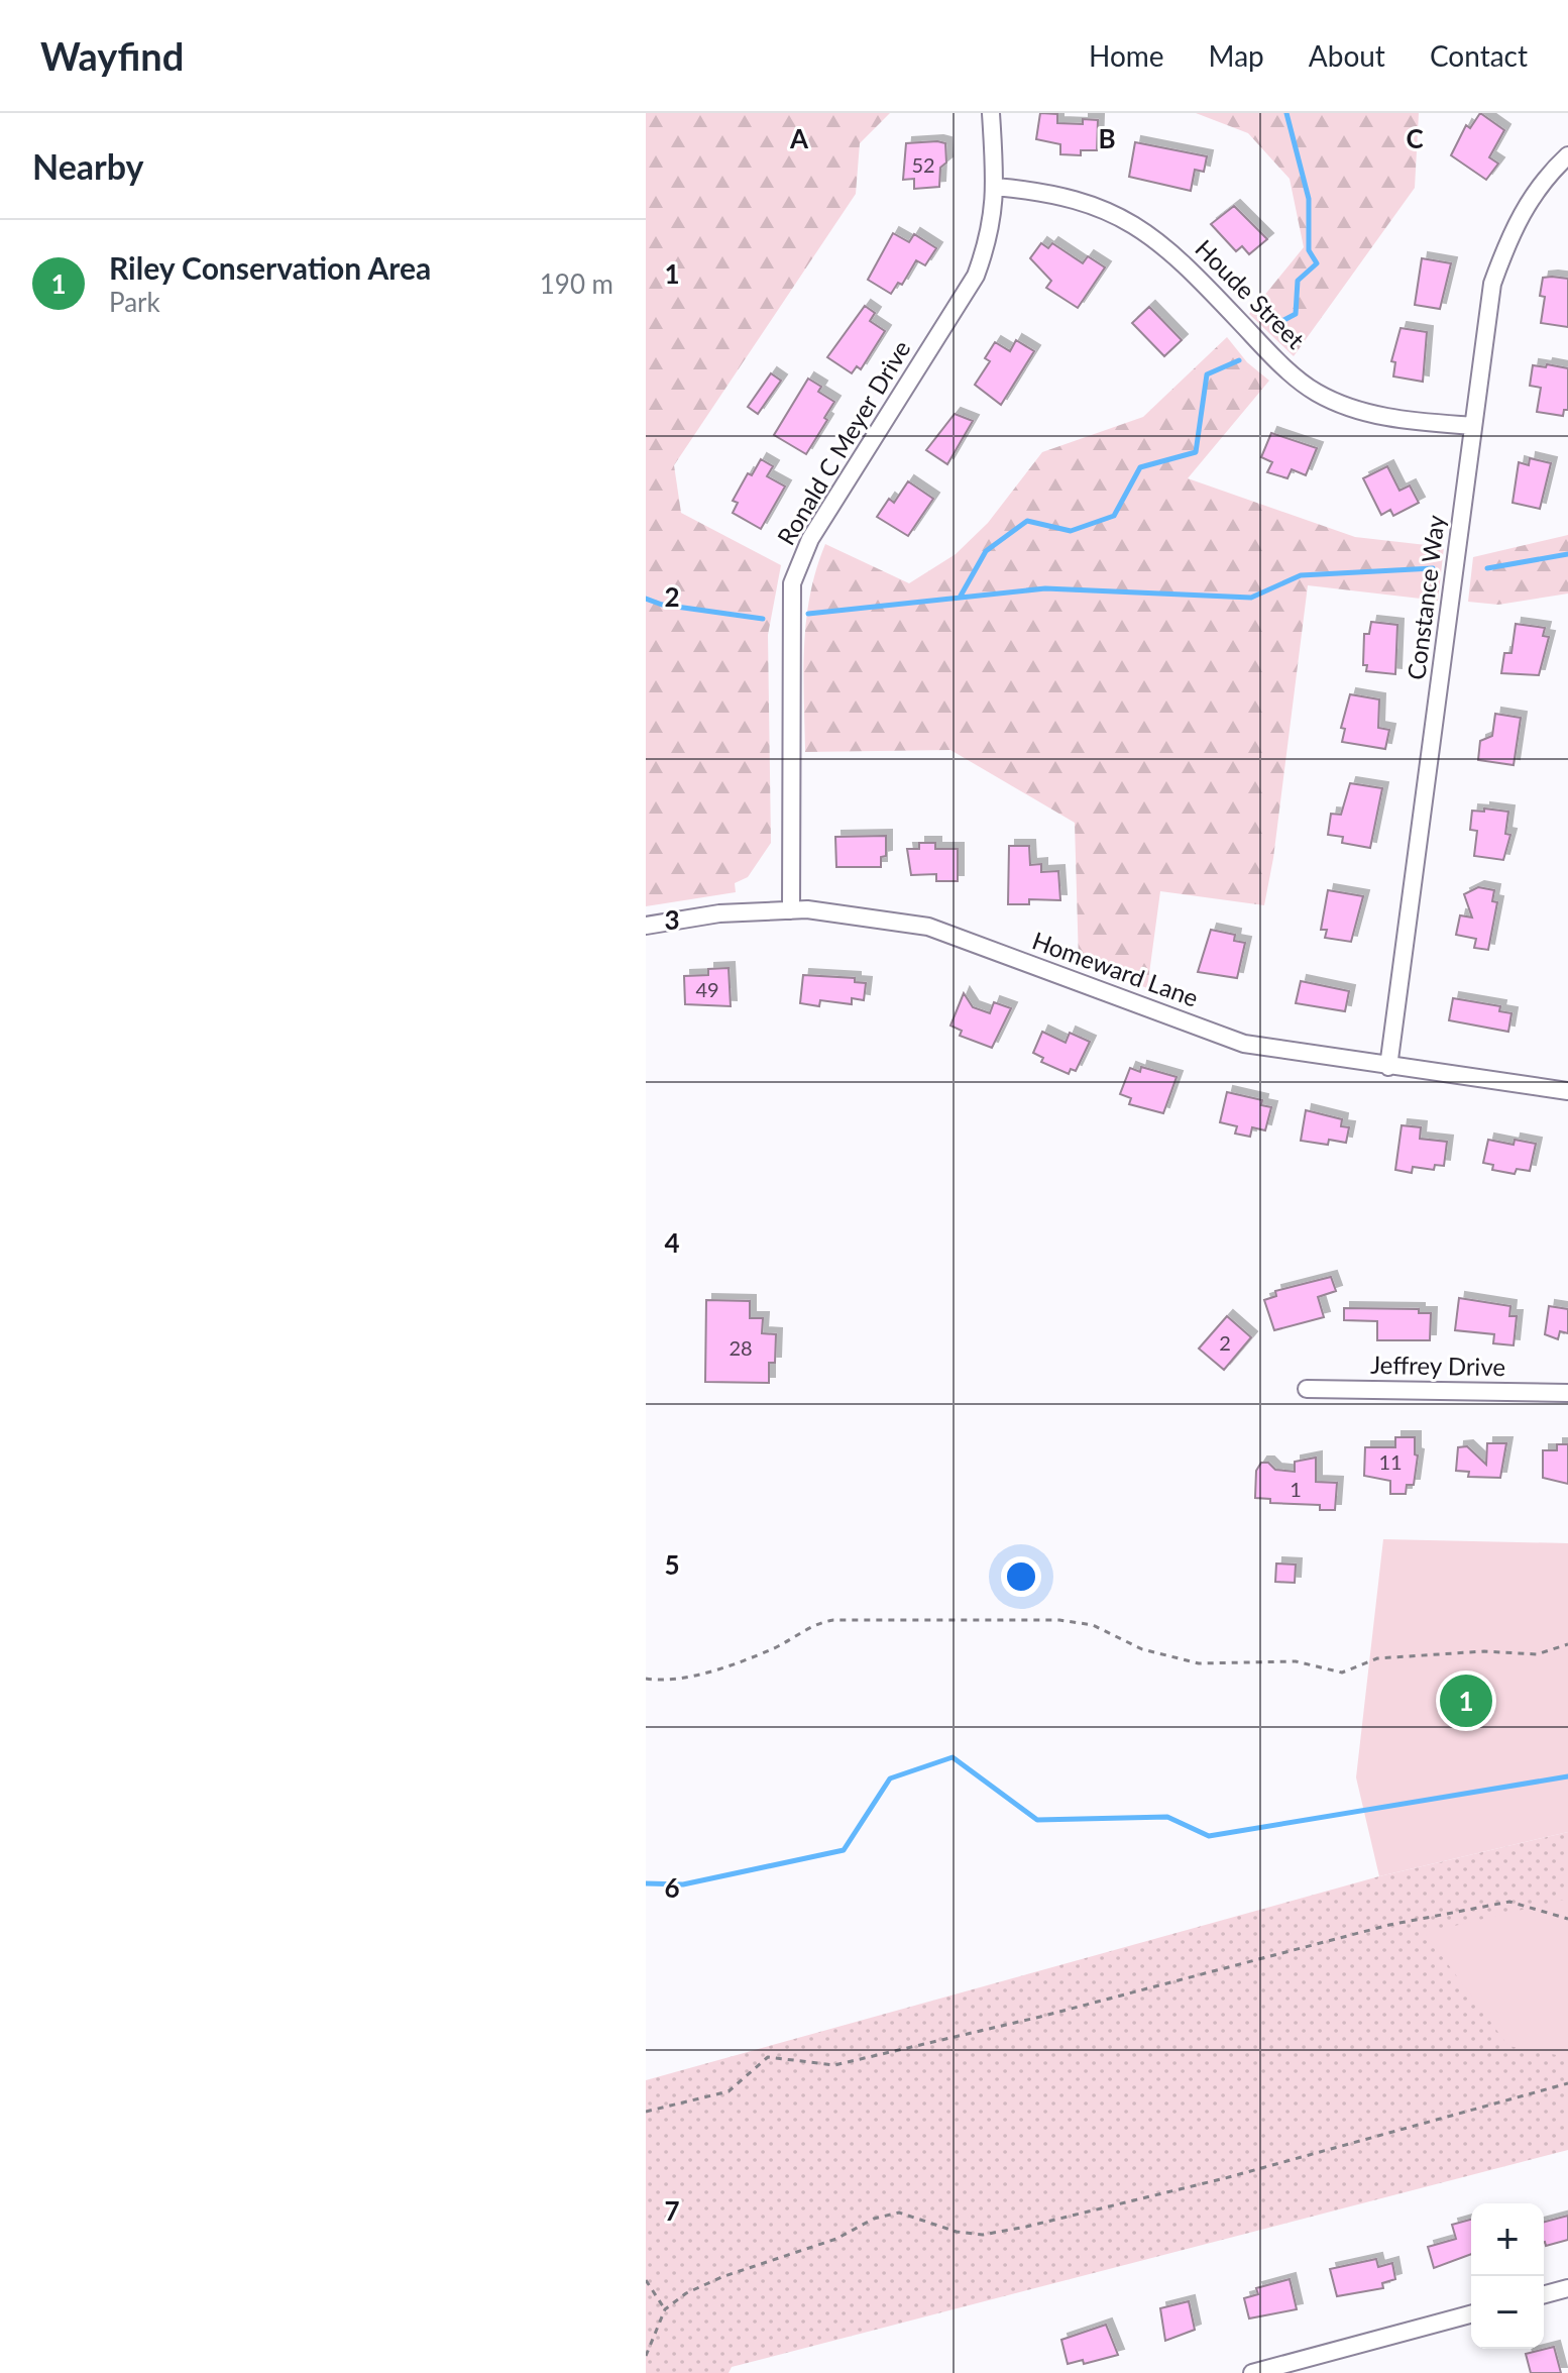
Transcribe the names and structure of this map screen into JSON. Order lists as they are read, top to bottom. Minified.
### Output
{"streets":{"street":["Houde Street","Ronald C Meyer Drive","Constance Way","Homeward Lane","Jeffrey Drive"]},"crossings":[["Houde Street","Ronald C Meyer Drive"],["Houde Street","Constance Way"],["Ronald C Meyer Drive","Homeward Lane"],["Constance Way","Homeward Lane"]],"house_numbers":["52","49","2","28","11","1"],"page":{"header":"Wayfind","nav":["Home","Map","About","Contact"],"heading":"Nearby","list":[{"mark":"1","name":"Riley Conservation Area","note":"Park","value":"190 m"}],"pins":"1","map_buttons":["+","−"]},"grid":{"columns":["A","B","C"],"rows":["1","2","3","4","5","6","7"]}}
